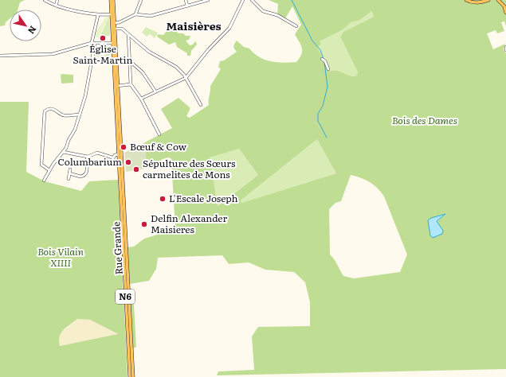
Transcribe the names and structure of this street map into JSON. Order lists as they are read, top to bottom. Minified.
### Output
{"streets":{"main road":["Rue Grande","N6"]},"districts":["Maisières"],"parks":["Bois des Dames","Bois Vilain XIIII"],"places":["Église Saint-Martin","Bœuf & Cow","Columbarium","Sépulture des Sœurs carmelites de Mons","L'Escale Joseph","Delfin Alexander Maisieres"],"north":"bottom right"}
